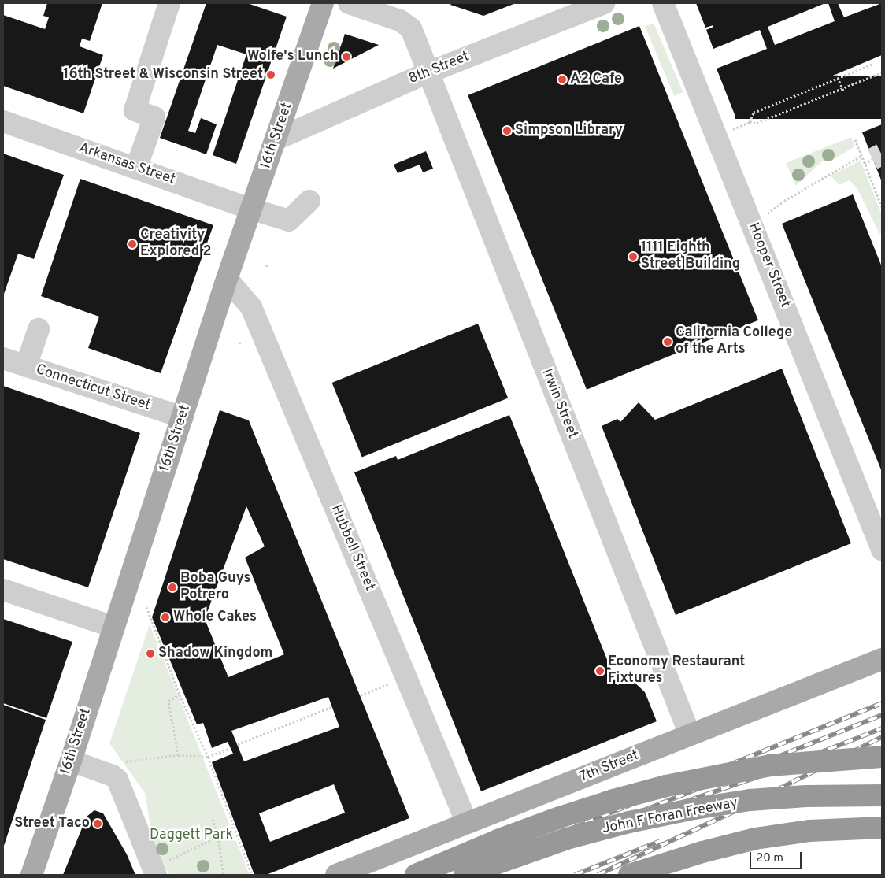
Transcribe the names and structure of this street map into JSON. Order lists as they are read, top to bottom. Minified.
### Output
{"streets":{"highway":["John F Foran Freeway"],"main road":["16th Street","7th Street"],"street":["8th Street","Arkansas Street","Hooper Street","Connecticut Street","Irwin Street","Hubbell Street"]},"crossings":[["8th Street","16th Street"],["8th Street","Irwin Street"],["16th Street","Arkansas Street"],["16th Street","Connecticut Street"],["16th Street","Hubbell Street"],["Irwin Street","7th Street"],["Hubbell Street","7th Street"]],"parks":["Daggett Park"],"places":["Wolfe's Lunch","16th Street & Wisconsin Street","A2 Cafe","Simpson Library","Creativity Explored 2","1111 Eighth Street Building","California College of the Arts","Boba Guys Potrero","Whole Cakes","Shadow Kingdom","Economy Restaurant Fixtures","Street Taco"],"scale_bar":"20 m"}
